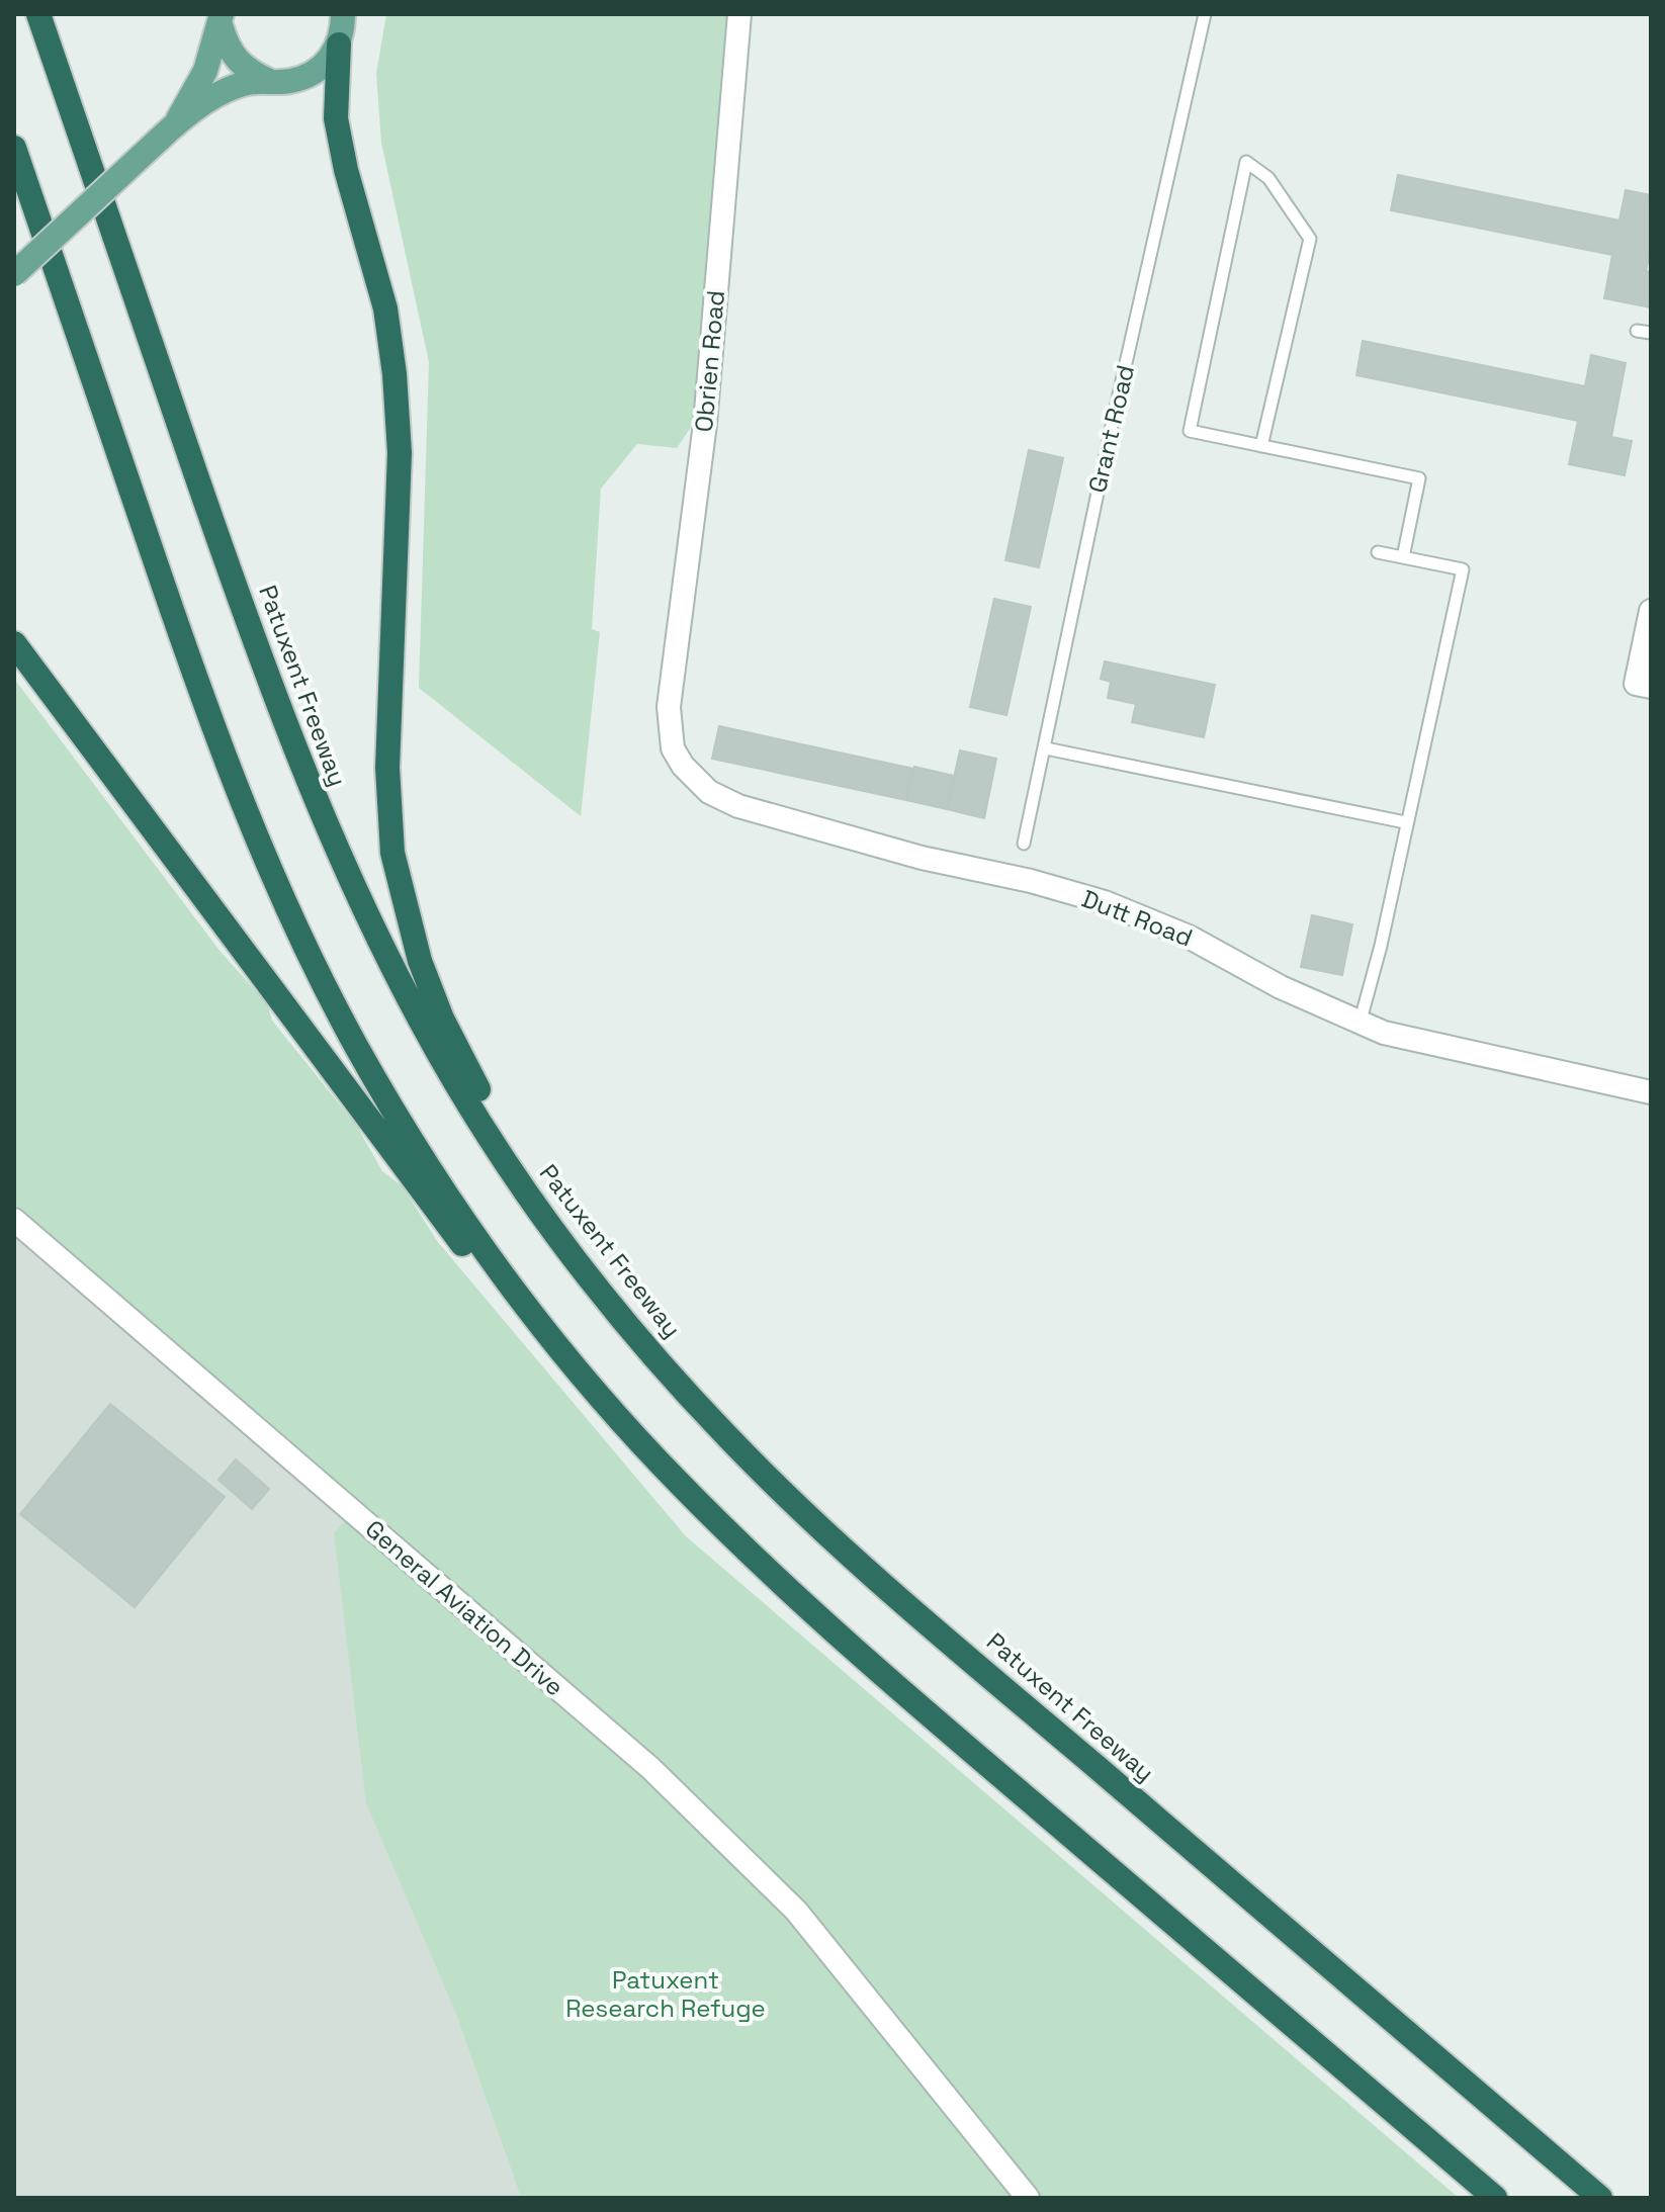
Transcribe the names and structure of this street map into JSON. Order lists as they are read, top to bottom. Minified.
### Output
{"streets":{"highway":["Patuxent Freeway"],"street":["Obrien Road","Dutt Road","General Aviation Drive"],"lane":["Grant Road"]},"crossings":[["Obrien Road","Dutt Road"]],"parks":["Patuxent Research Refuge"]}
